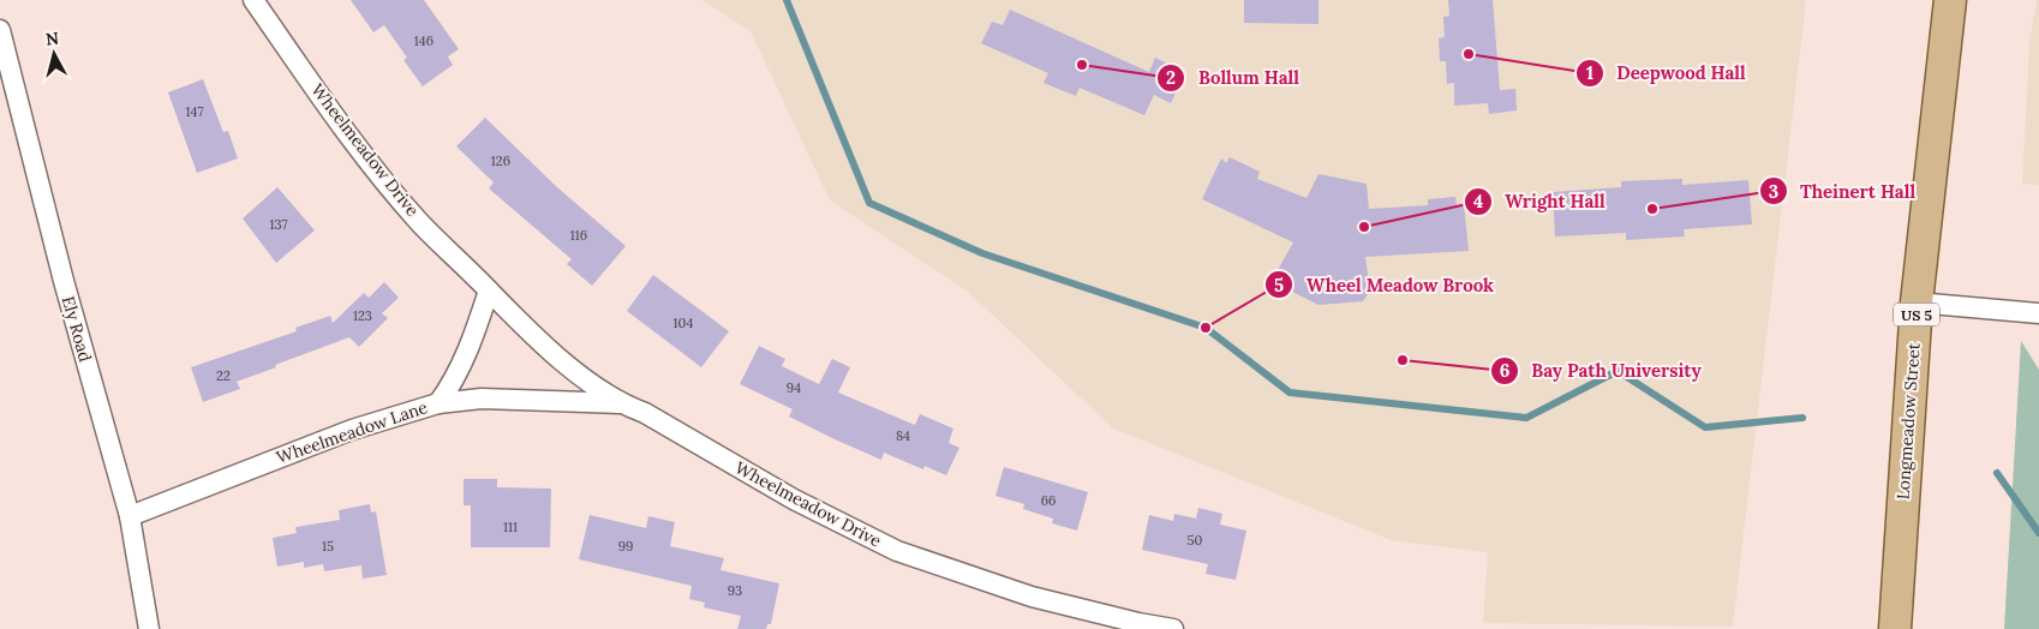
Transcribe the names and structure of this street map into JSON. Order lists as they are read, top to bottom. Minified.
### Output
{"streets":{"main road":["US 5","Longmeadow Street"],"street":["Wheelmeadow Drive","Ely Road","Wheelmeadow Lane"]},"crossings":[["Wheelmeadow Drive","Wheelmeadow Lane"],["Ely Road","Wheelmeadow Lane"]],"places":["Deepwood Hall","Bollum Hall","Theinert Hall","Wright Hall","Wheel Meadow Brook","Bay Path University"],"house_numbers":["146","147","126","137","116","123","104","22","94","84","66","111","50","15","99","93"],"north":"top"}
